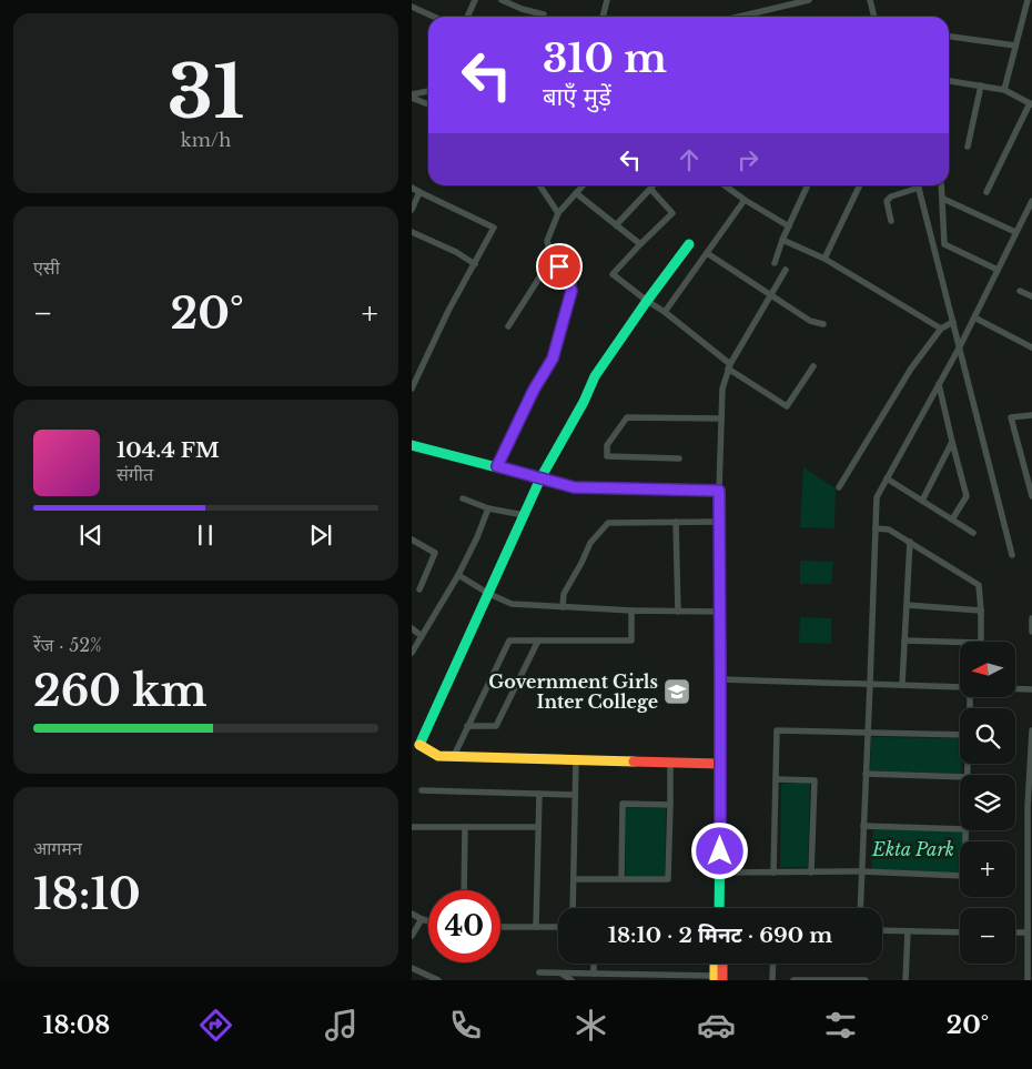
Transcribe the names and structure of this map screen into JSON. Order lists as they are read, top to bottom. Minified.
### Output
{"parks":["Ekta Park"],"places":{"school or university":["Government Girls Inter College"]},"north":"left","page":{"tile":[["31","km/h"],"एसी",["रेंज · 52%","260 km"],["आगमन","18:10"]],"turn":["310 m","बाएँ मुड़ें"],"heat":["−","20°","+"],"song":["104.4 FM","संगीत"],"map_buttons":["+","−"],"limit":"40","trip":"18:10 · 2 मिनट · 690 m","tabs":["18:08","20°"]}}
